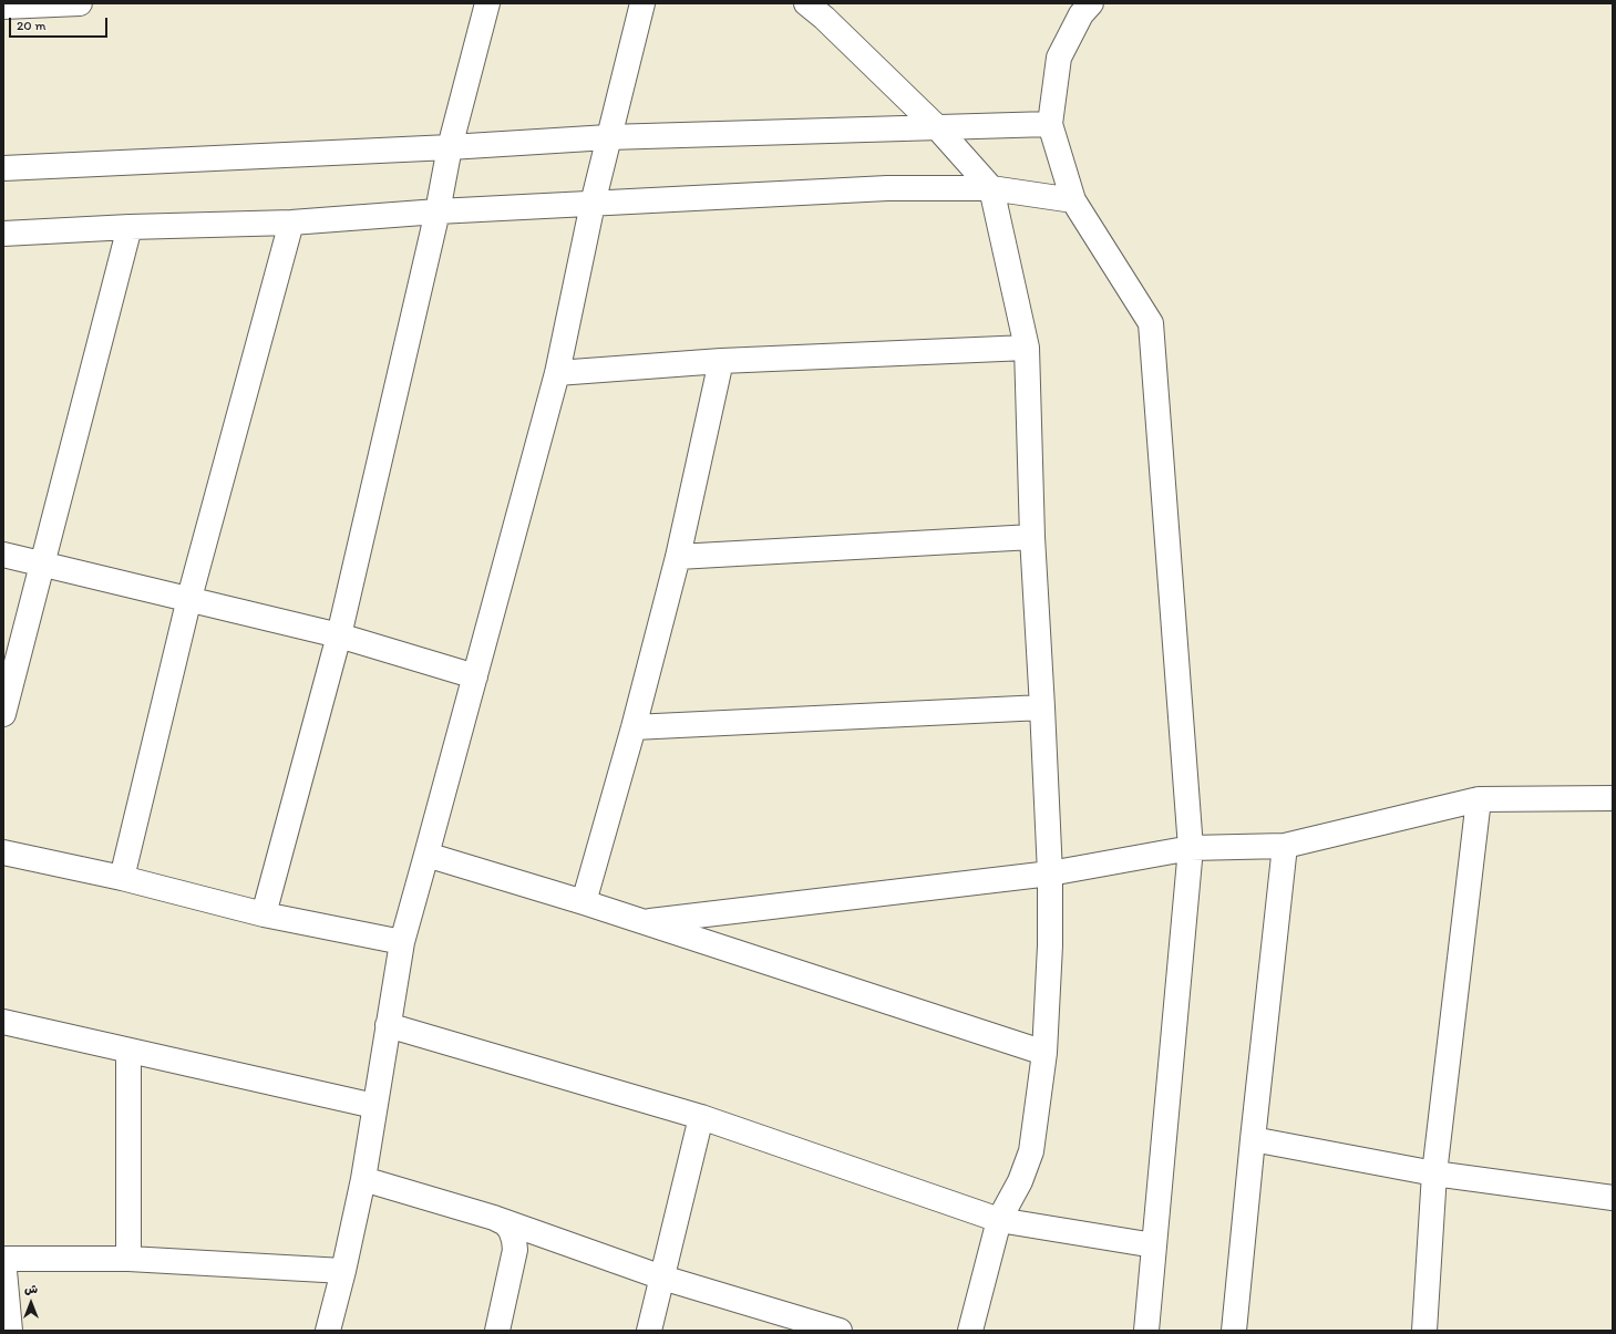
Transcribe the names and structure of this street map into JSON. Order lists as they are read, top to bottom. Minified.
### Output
{"scale_bar":"20 m","north":"top"}
